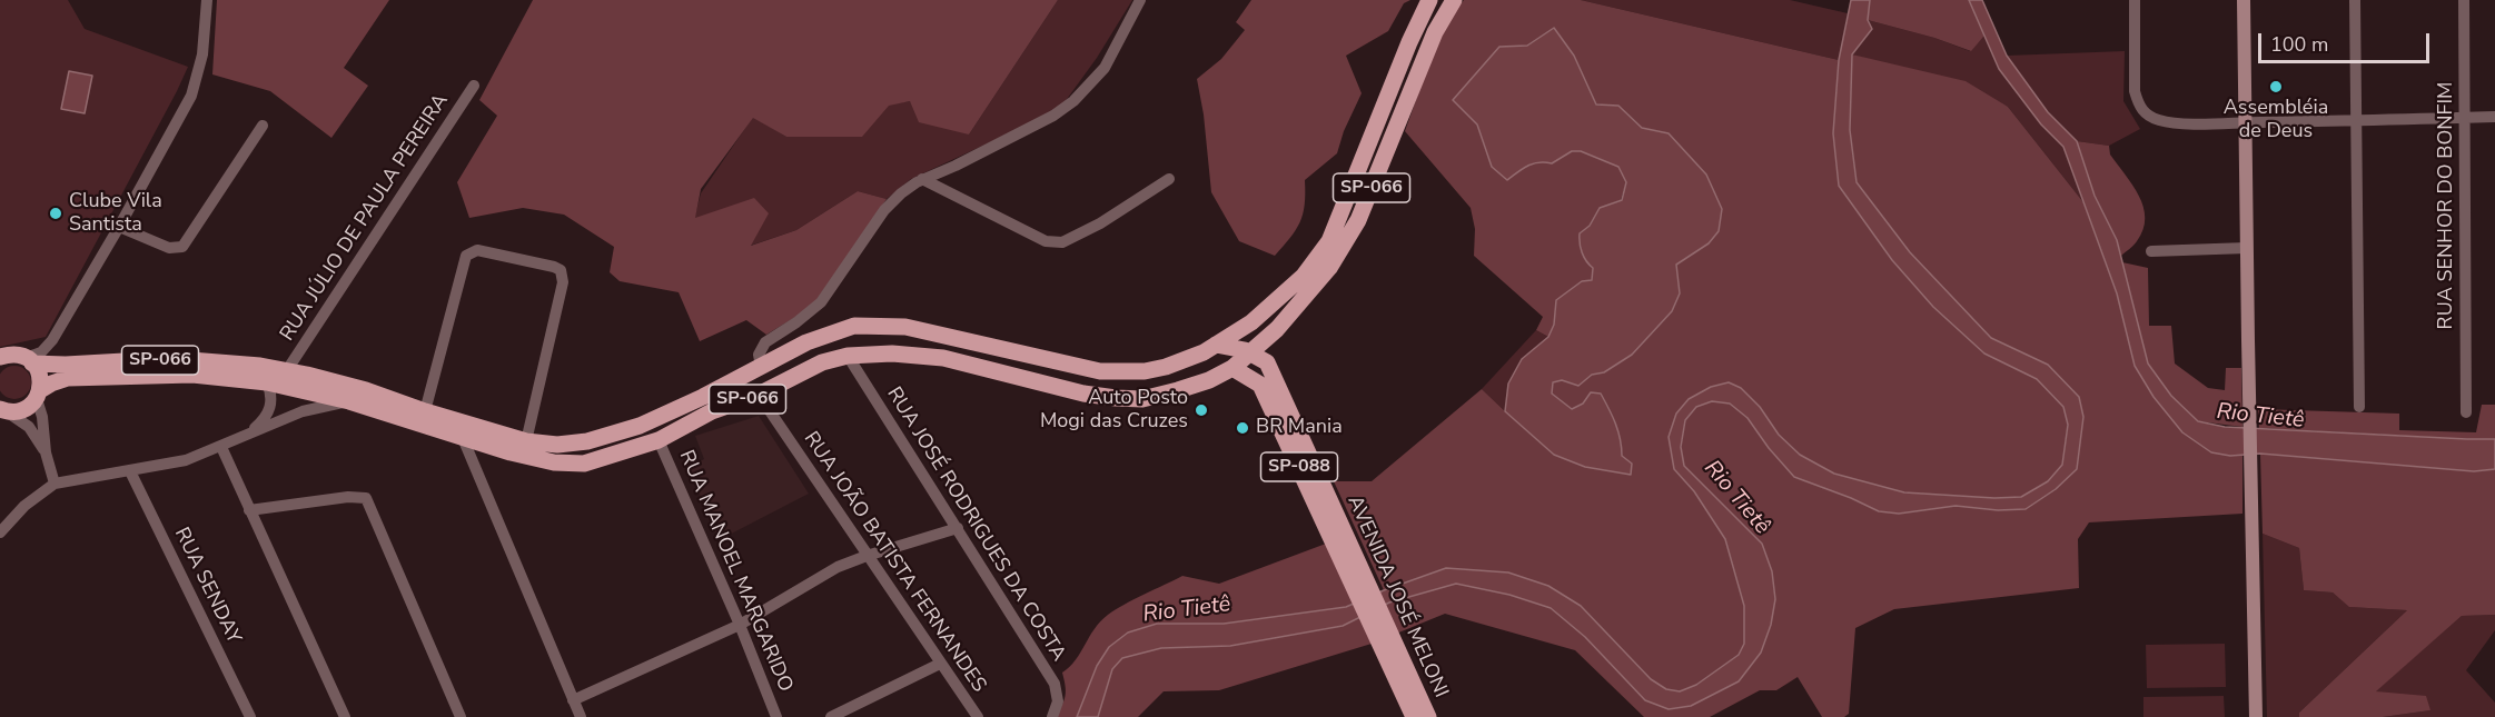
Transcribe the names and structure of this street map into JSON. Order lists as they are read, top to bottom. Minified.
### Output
{"streets":{"main road":["SP-066","SP-088","AVENIDA JOSÉ MELONI"],"street":["RUA SENHOR DO BONFIM","RUA JÚLIO DE PAULA PEREIRA","RUA JOSÉ RODRIGUES DA COSTA","RUA JOÃO BATISTA FERNANDES","RUA MANOEL MARGARIDO","RUA SENDAY"]},"crossings":[["SP-066","RUA JÚLIO DE PAULA PEREIRA"],["SP-066","RUA JOSÉ RODRIGUES DA COSTA"],["SP-066","RUA JOÃO BATISTA FERNANDES"],["SP-066","RUA MANOEL MARGARIDO"],["SP-066","AVENIDA JOSÉ MELONI"]],"water":["Rio Tietê"],"places":["Assembléia de Deus","Clube Vila Santista","Auto Posto Mogi das Cruzes","BR Mania"],"scale_bar":"100 m"}
